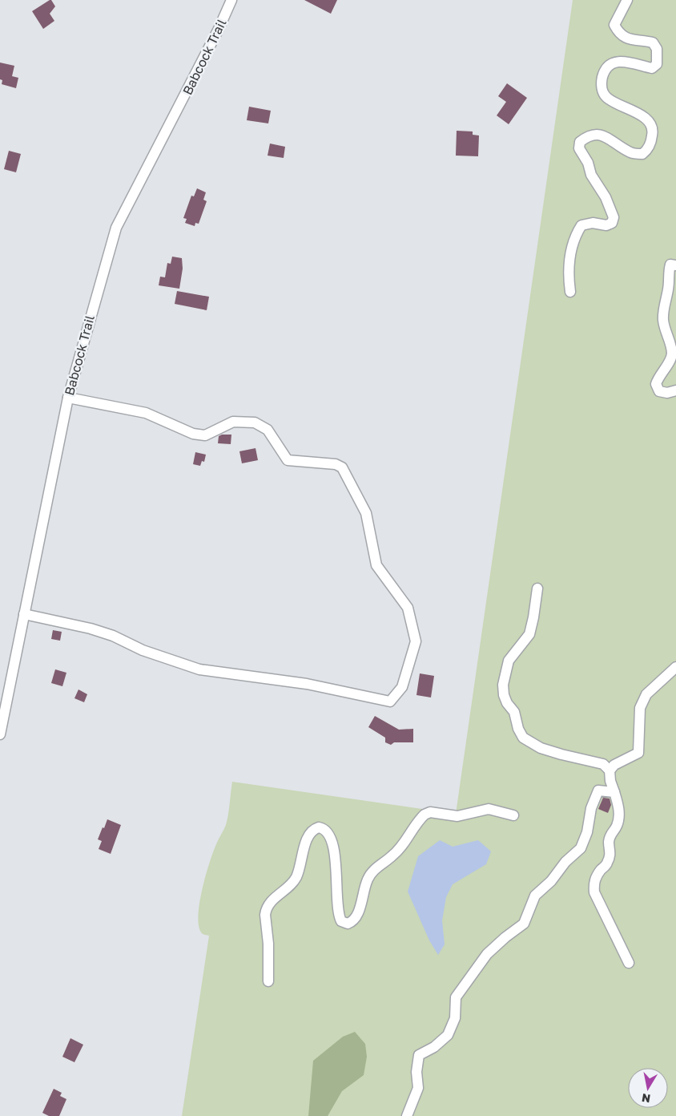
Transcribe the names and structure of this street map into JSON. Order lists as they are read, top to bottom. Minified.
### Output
{"streets":{"street":["Babcock Trail"]},"north":"bottom"}
